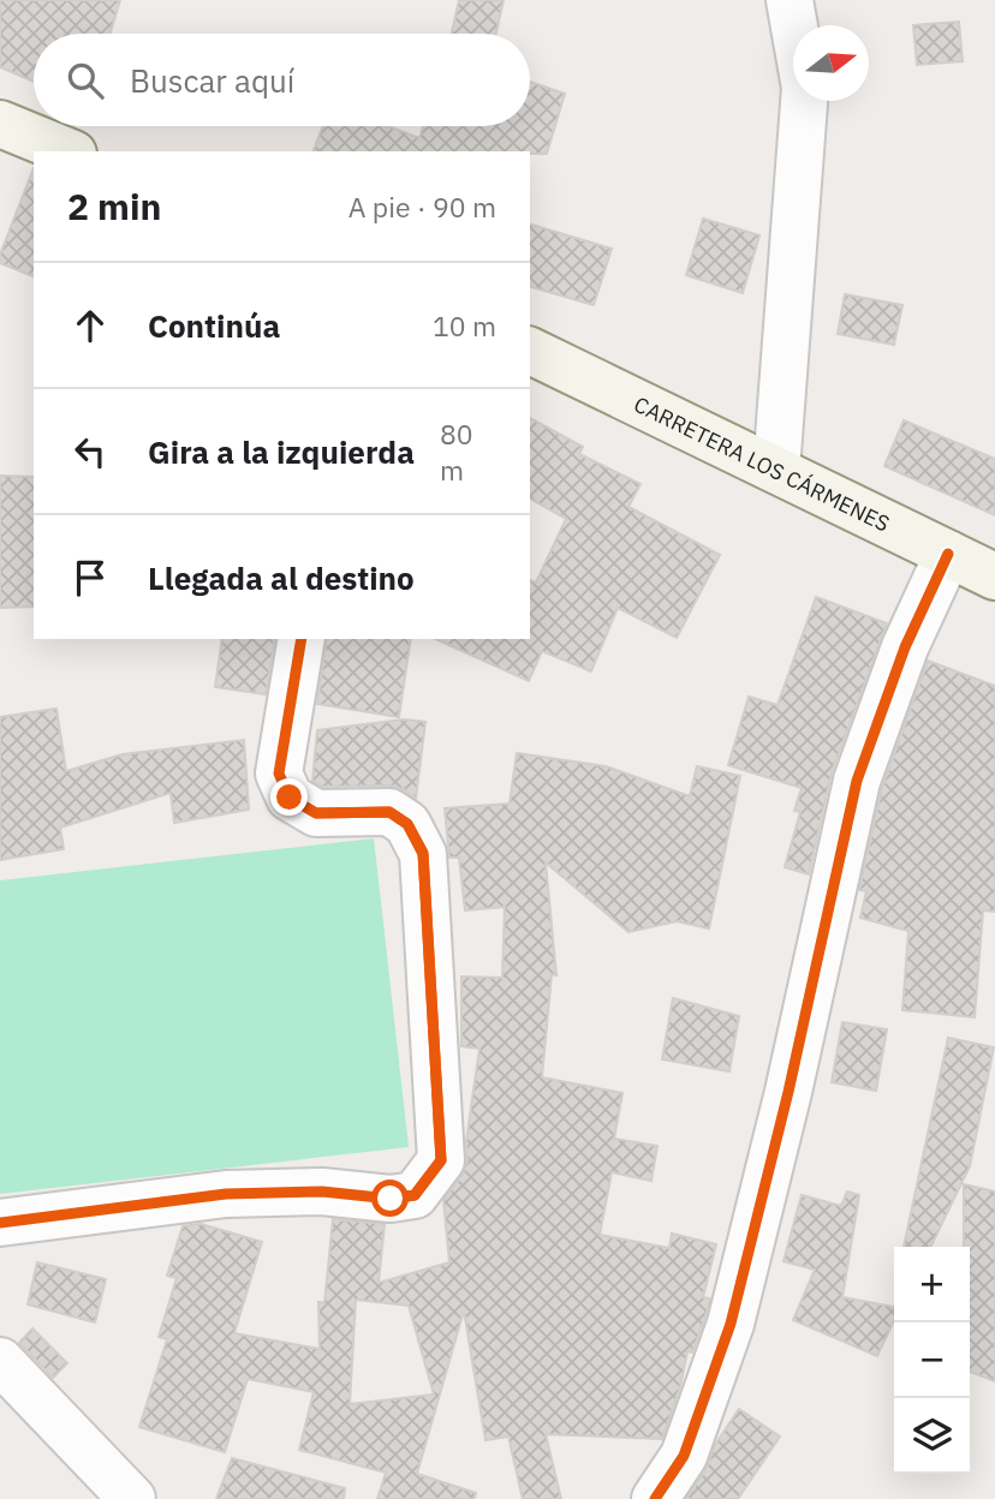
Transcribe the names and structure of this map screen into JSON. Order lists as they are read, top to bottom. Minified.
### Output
{"streets":{"main road":["CARRETERA LOS CÁRMENES"]},"north":"right","page":{"search":"Buscar aquí","heading":["2 min","A pie · 90 m"],"list":[["Continúa","10 m"],["Gira a la izquierda","80 m"],"Llegada al destino"],"map_buttons":["+","−"]}}
